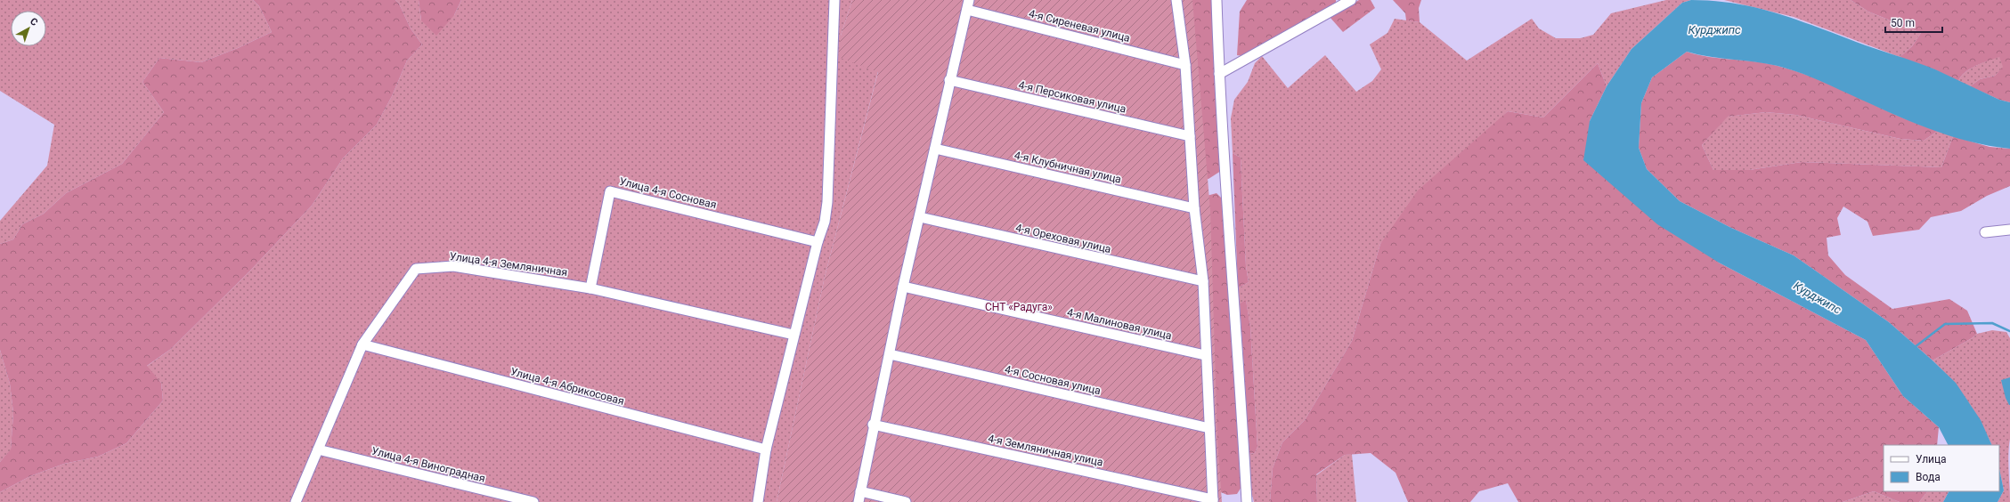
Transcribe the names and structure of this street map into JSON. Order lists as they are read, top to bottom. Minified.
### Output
{"streets":{"street":["4-я Сиреневая улица","4-я Персиковая улица","4-я Клубничная улица","Улица 4-я Сосновая","4-я Ореховая улица","Улица 4-я Земляничная","4-я Малиновая улица","4-я Сосновая улица","Улица 4-я Абрикосовая","4-я Земляничная улица","Улица 4-я Виноградная"]},"crossings":[["Улица 4-я Сосновая","Улица 4-я Земляничная"],["Улица 4-я Земляничная","Улица 4-я Абрикосовая"],["Улица 4-я Земляничная","Улица 4-я Виноградная"]],"water":["Курджипс"],"parks":["СНТ «Радуга»"],"legend":["Улица","Вода"],"scale_bar":"50 m","north":"top right"}
